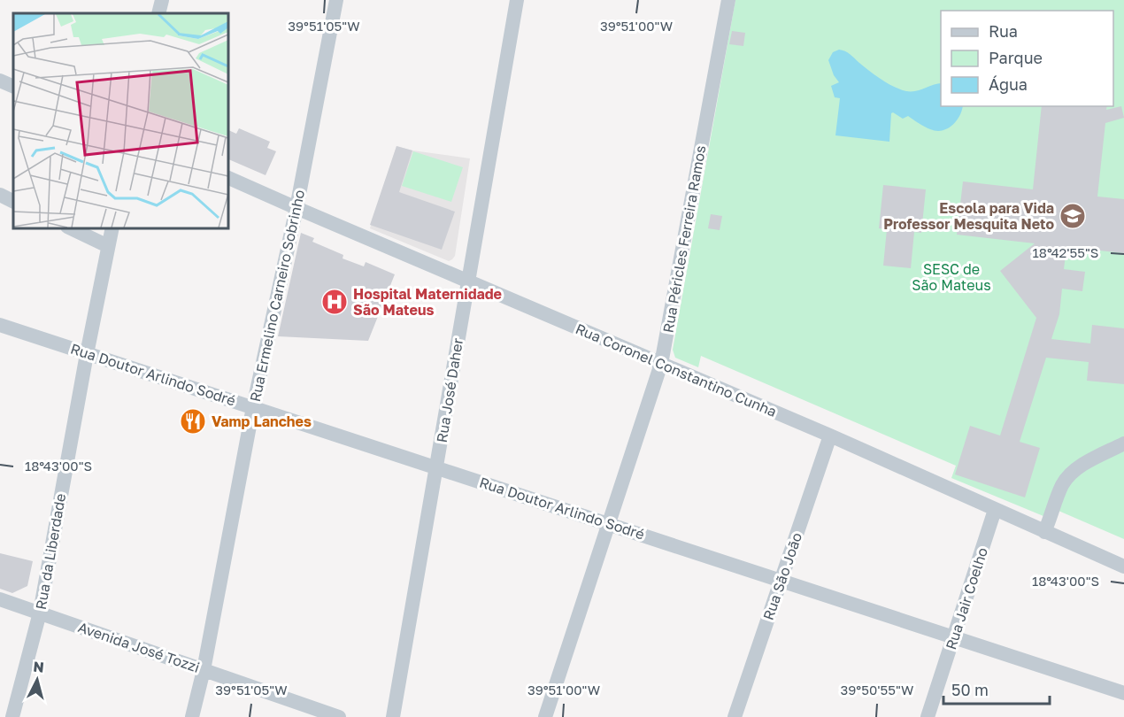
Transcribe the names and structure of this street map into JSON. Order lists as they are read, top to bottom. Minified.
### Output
{"streets":{"street":["Rua Péricles Ferreira Ramos","Rua Ermelino Carneiro Sobrinho","Rua Coronel Constantino Cunha","Rua Doutor Arlindo Sodré","Rua José Daher","Rua da Liberdade","Rua São João","Rua Jair Coelho","Avenida José Tozzi"]},"crossings":[["Rua Péricles Ferreira Ramos","Rua Coronel Constantino Cunha"],["Rua Péricles Ferreira Ramos","Rua Doutor Arlindo Sodré"],["Rua Ermelino Carneiro Sobrinho","Rua Coronel Constantino Cunha"],["Rua Ermelino Carneiro Sobrinho","Rua Doutor Arlindo Sodré"],["Rua Ermelino Carneiro Sobrinho","Avenida José Tozzi"],["Rua Coronel Constantino Cunha","Rua José Daher"],["Rua Coronel Constantino Cunha","Rua São João"],["Rua Coronel Constantino Cunha","Rua Jair Coelho"],["Rua Doutor Arlindo Sodré","Rua José Daher"],["Rua Doutor Arlindo Sodré","Rua da Liberdade"],["Rua Doutor Arlindo Sodré","Rua São João"],["Rua Doutor Arlindo Sodré","Rua Jair Coelho"],["Rua da Liberdade","Avenida José Tozzi"]],"parks":["SESC de São Mateus"],"places":{"school or university":["Escola para Vida Professor Mesquita Neto"],"hospital":["Hospital Maternidade São Mateus"],"restaurant":["Vamp Lanches"]},"legend":["Rua","Parque","Água"],"scale_bar":"50 m","north":"top","coordinates":["39°51'05\"W","39°51'00\"W","18°42'55\"S","18°43'00\"S","39°50'55\"W"]}
